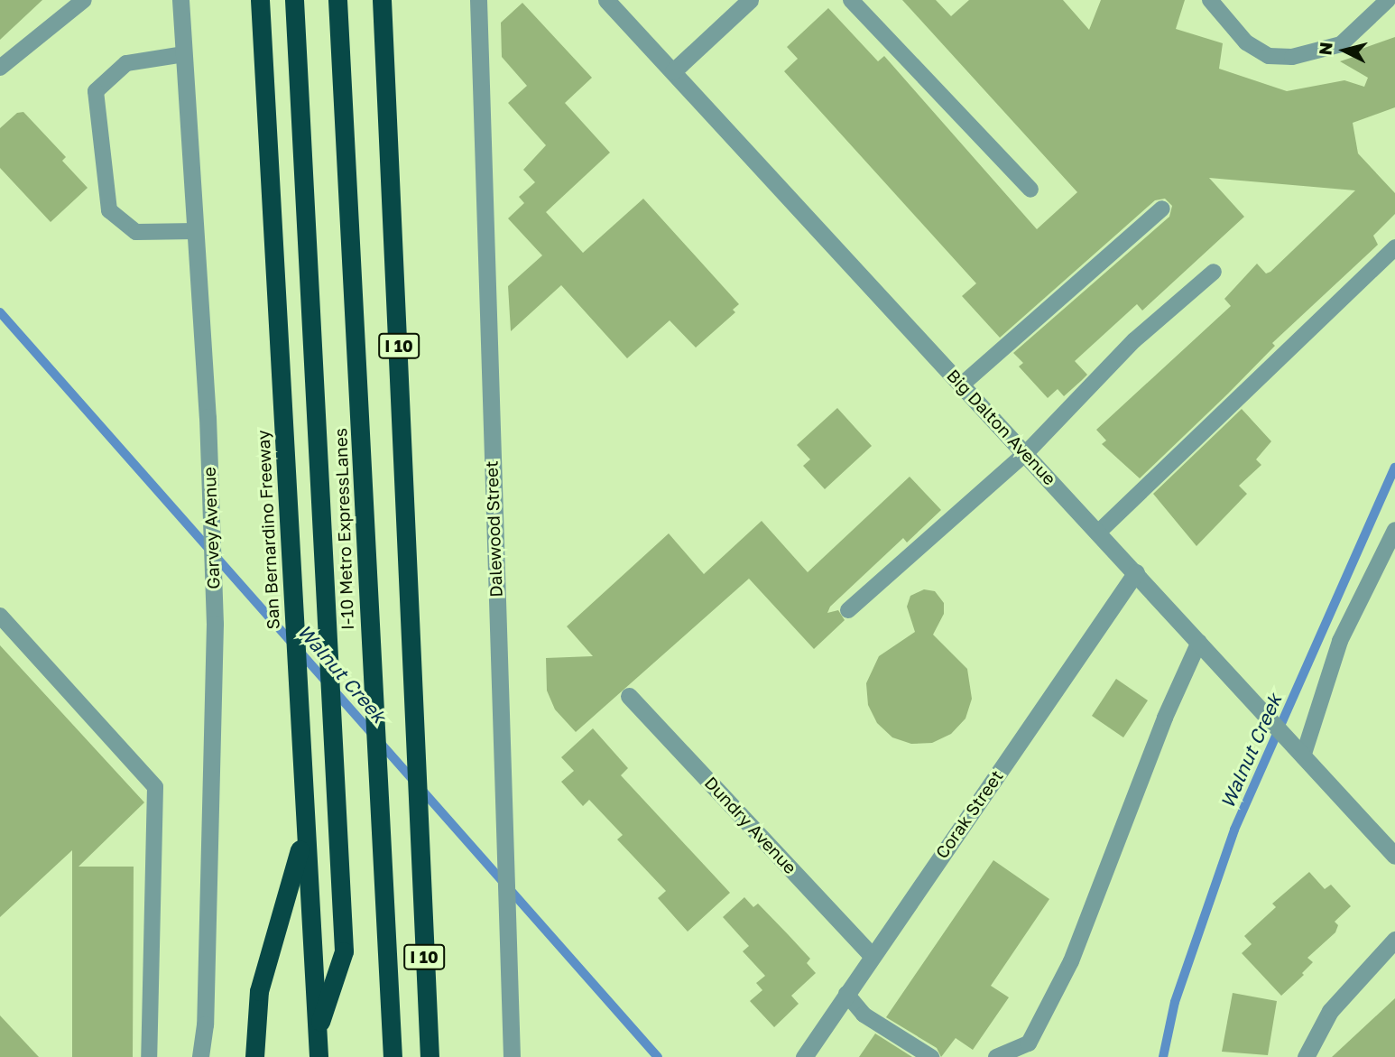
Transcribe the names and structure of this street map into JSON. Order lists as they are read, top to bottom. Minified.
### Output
{"streets":{"highway":["I 10","I-10 Metro ExpressLanes","San Bernardino Freeway"],"street":["Big Dalton Avenue","Garvey Avenue","Dalewood Street","Corak Street","Dundry Avenue"]},"crossings":[["Big Dalton Avenue","Corak Street"],["I-10 Metro ExpressLanes","San Bernardino Freeway"],["Corak Street","Dundry Avenue"]],"water":["Walnut Creek"],"north":"left"}
